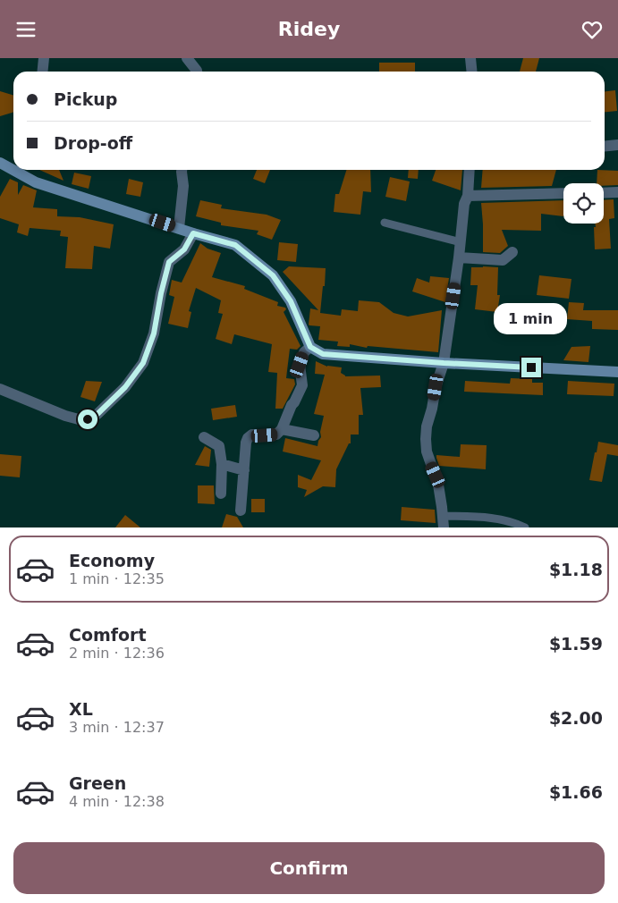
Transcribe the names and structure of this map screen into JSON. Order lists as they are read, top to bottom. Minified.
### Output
{"page":{"header":"Ridey","banner":["Pickup","Drop-off"],"bubble":"1 min","list":[{"name":"Economy","note":"1 min · 12:35","value":"$1.18"},{"name":"Comfort","note":"2 min · 12:36","value":"$1.59"},{"name":"XL","note":"3 min · 12:37","value":"$2.00"},{"name":"Green","note":"4 min · 12:38","value":"$1.66"}],"buttons":"Confirm"}}
